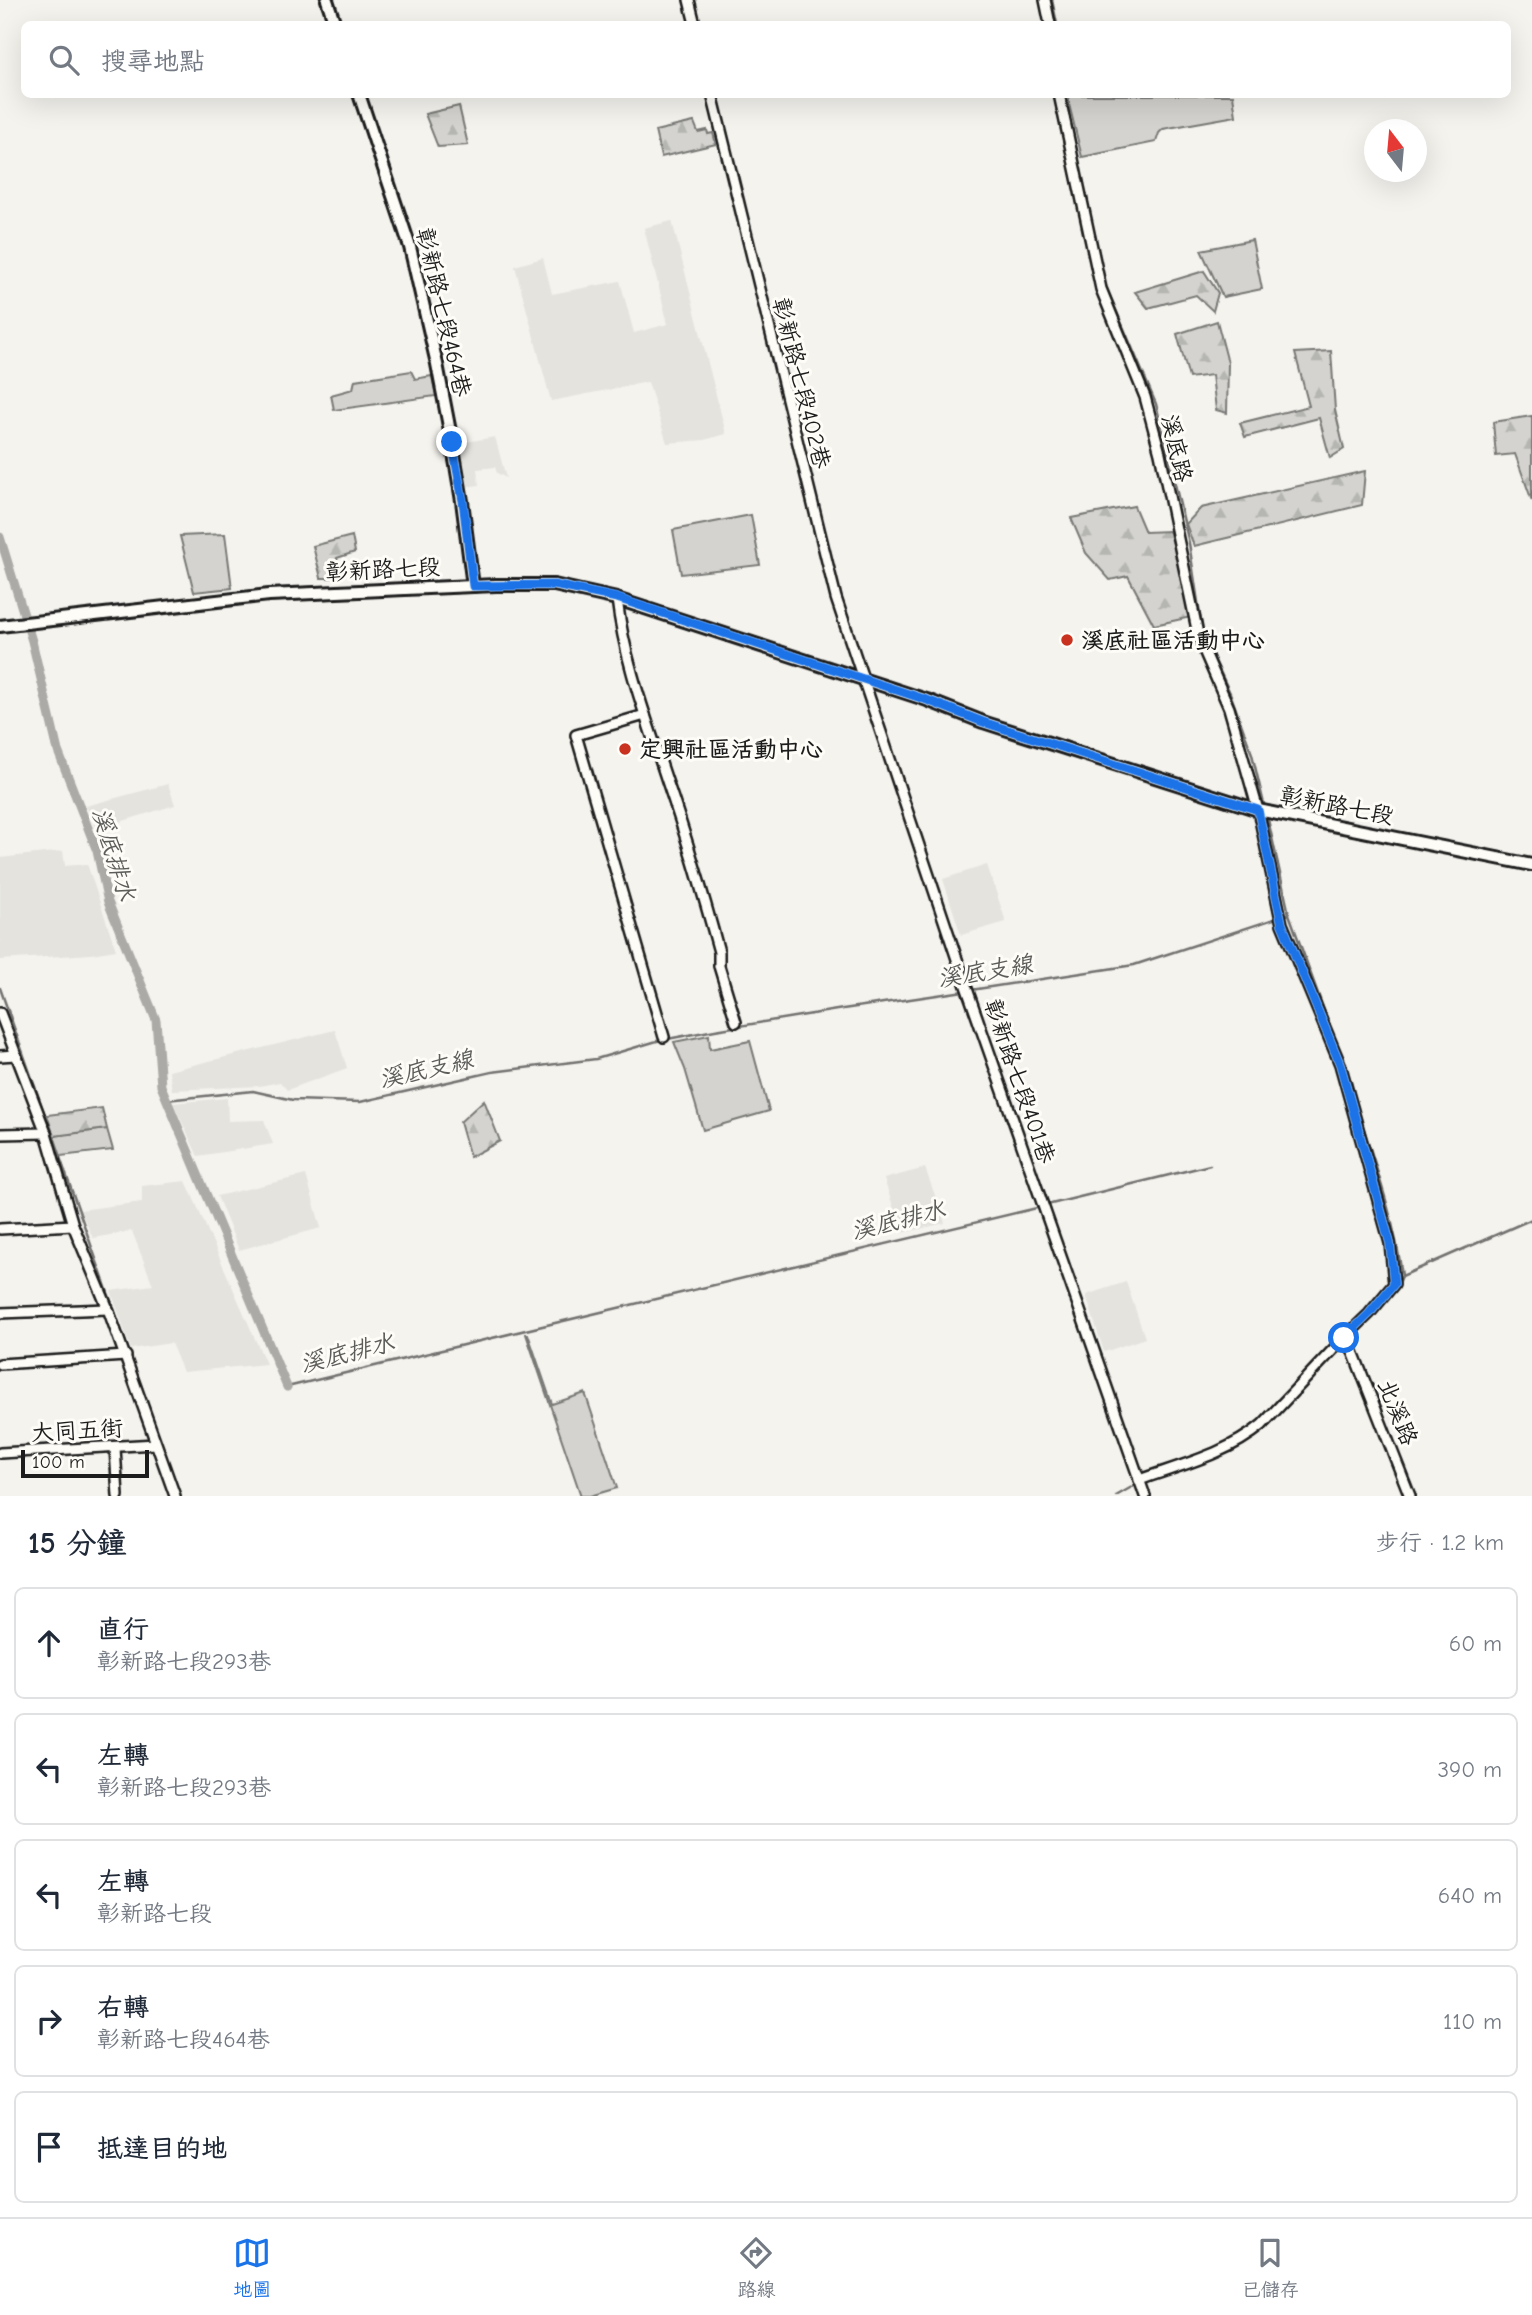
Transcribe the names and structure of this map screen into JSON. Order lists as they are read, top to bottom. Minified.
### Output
{"streets":{"street":["彰新路七段464巷","彰新路七段402巷","溪底路","彰新路七段","彰新路七段401巷","北溪路","大同五街"]},"crossings":[["彰新路七段464巷","彰新路七段"],["彰新路七段402巷","彰新路七段"],["彰新路七段402巷","彰新路七段401巷"],["溪底路","彰新路七段"],["溪底路","彰新路七段401巷"],["溪底路","北溪路"],["彰新路七段","彰新路七段401巷"]],"water":["溪底排水","溪底支線"],"places":["溪底社區活動中心","定興社區活動中心"],"scale_bar":"100 m","north":"top","page":{"search":"搜尋地點","scale":"100 m","heading":["15 分鐘","步行 · 1.2 km"],"list":[["直行","彰新路七段293巷","60 m"],["左轉","彰新路七段293巷","390 m"],["左轉","彰新路七段","640 m"],["右轉","彰新路七段464巷","110 m"],"抵達目的地"],"nav":["地圖","路線","已儲存"]}}
